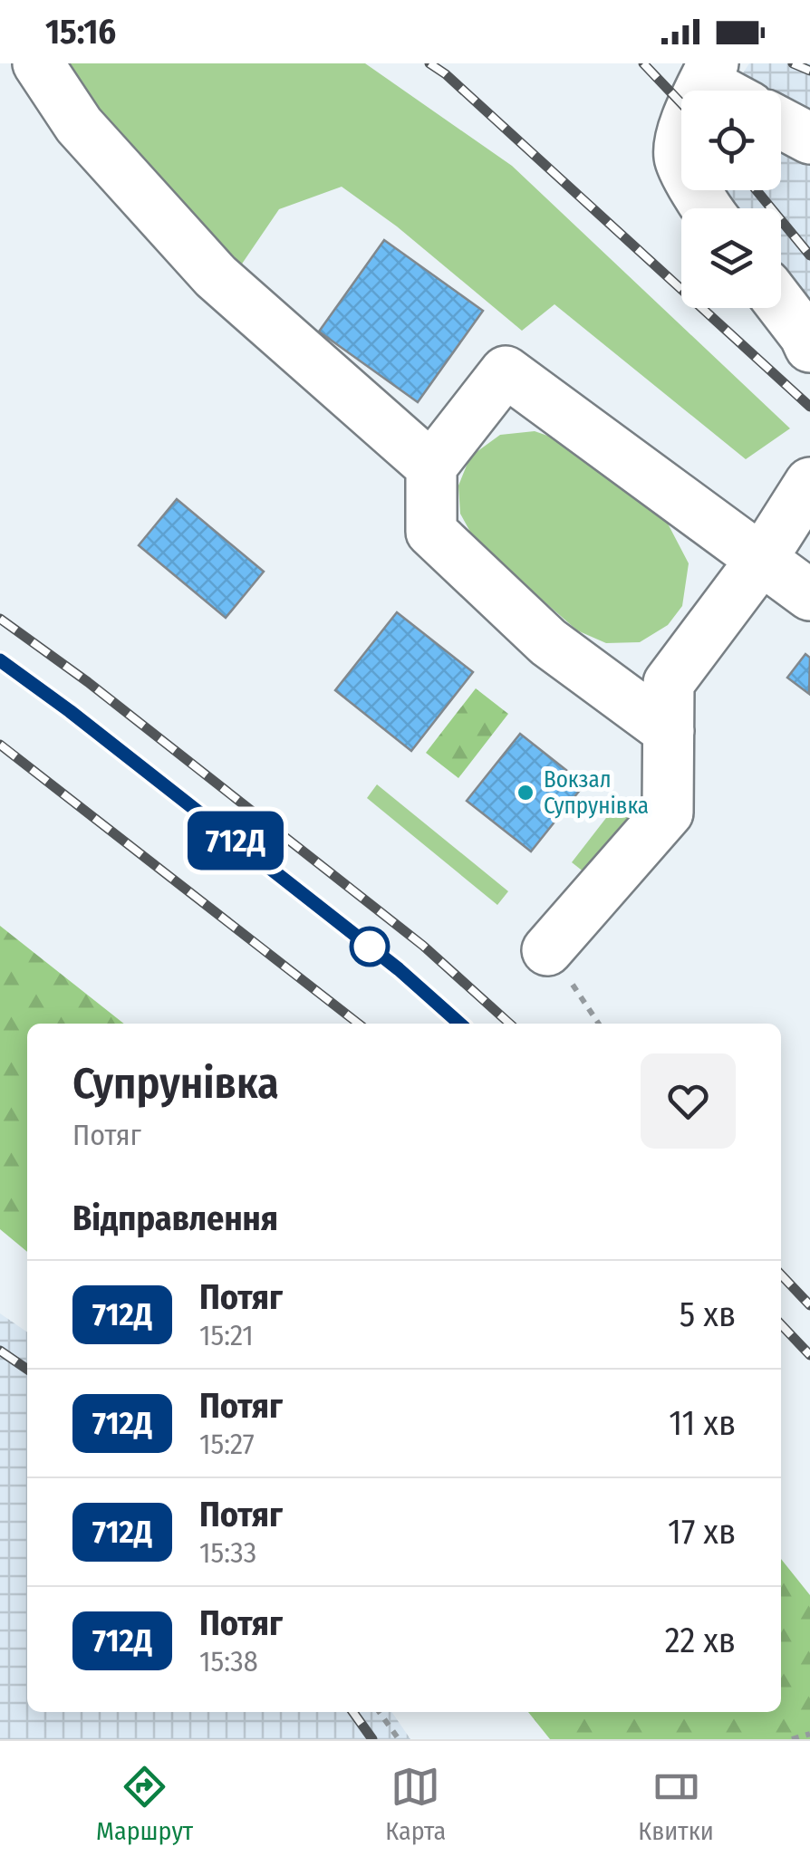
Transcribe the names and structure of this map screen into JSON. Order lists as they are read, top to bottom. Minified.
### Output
{"places":["Вокзал Супрунівка"],"page":{"status":"15:16","on_map":"712Д","heading":[["Супрунівка","Потяг"],"Відправлення"],"list":[{"mark":"712Д","name":"Потяг","note":"15:21","value":"5 хв"},{"mark":"712Д","name":"Потяг","note":"15:27","value":"11 хв"},{"mark":"712Д","name":"Потяг","note":"15:33","value":"17 хв"},{"mark":"712Д","name":"Потяг","note":"15:38","value":"22 хв"}],"tabs":["Маршрут","Карта","Квитки"]}}
